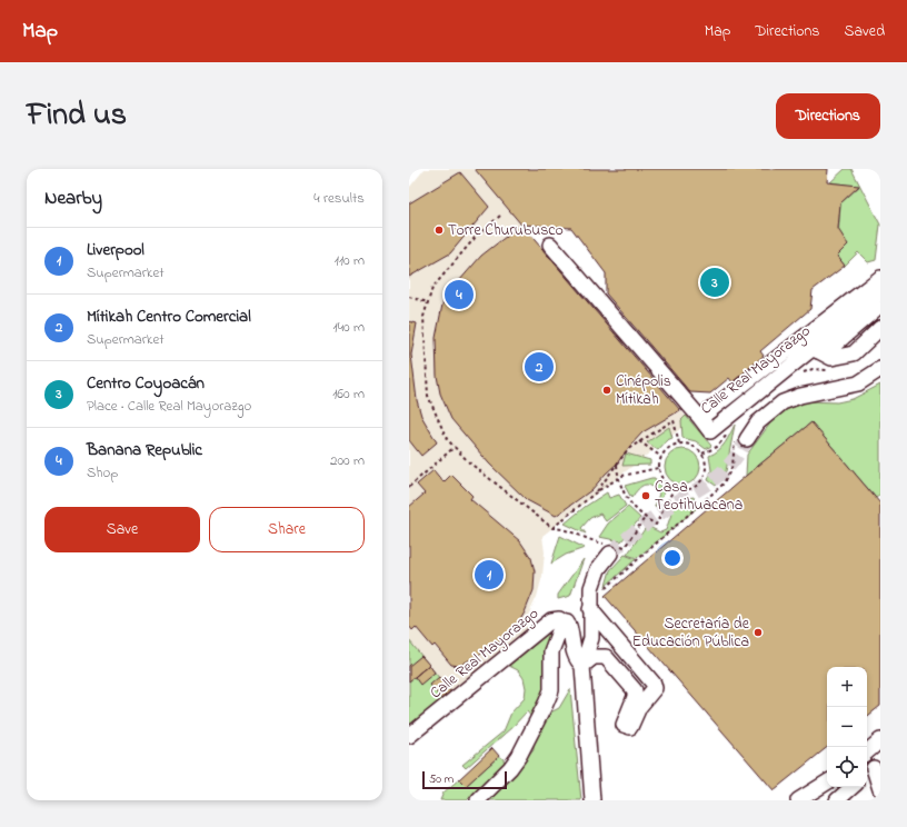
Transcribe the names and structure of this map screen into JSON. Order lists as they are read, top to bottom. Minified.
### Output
{"streets":{"street":["Calle Real Mayorazgo"]},"places":["Torre Churubusco","Cinépolis Mítikah","Casa Teotihuacana","Secretaría de Educación Pública"],"scale_bar":"50 m","page":{"header":"Map","nav":["Map","Directions","Saved"],"title":"Find us","buttons":["Directions",["Save","Share"]],"heading":["Nearby","4 results"],"list":[{"mark":"1","name":"Liverpool","note":"Supermarket","value":"110 m"},{"mark":"2","name":"Mítikah Centro Comercial","note":"Supermarket","value":"140 m"},{"mark":"3","name":"Centro Coyoacán","note":"Place · Calle Real Mayorazgo","value":"160 m"},{"mark":"4","name":"Banana Republic","note":"Shop","value":"200 m"}],"pins":["3","4","2","1"],"map_buttons":["+","−"],"scale":"50 m"}}
